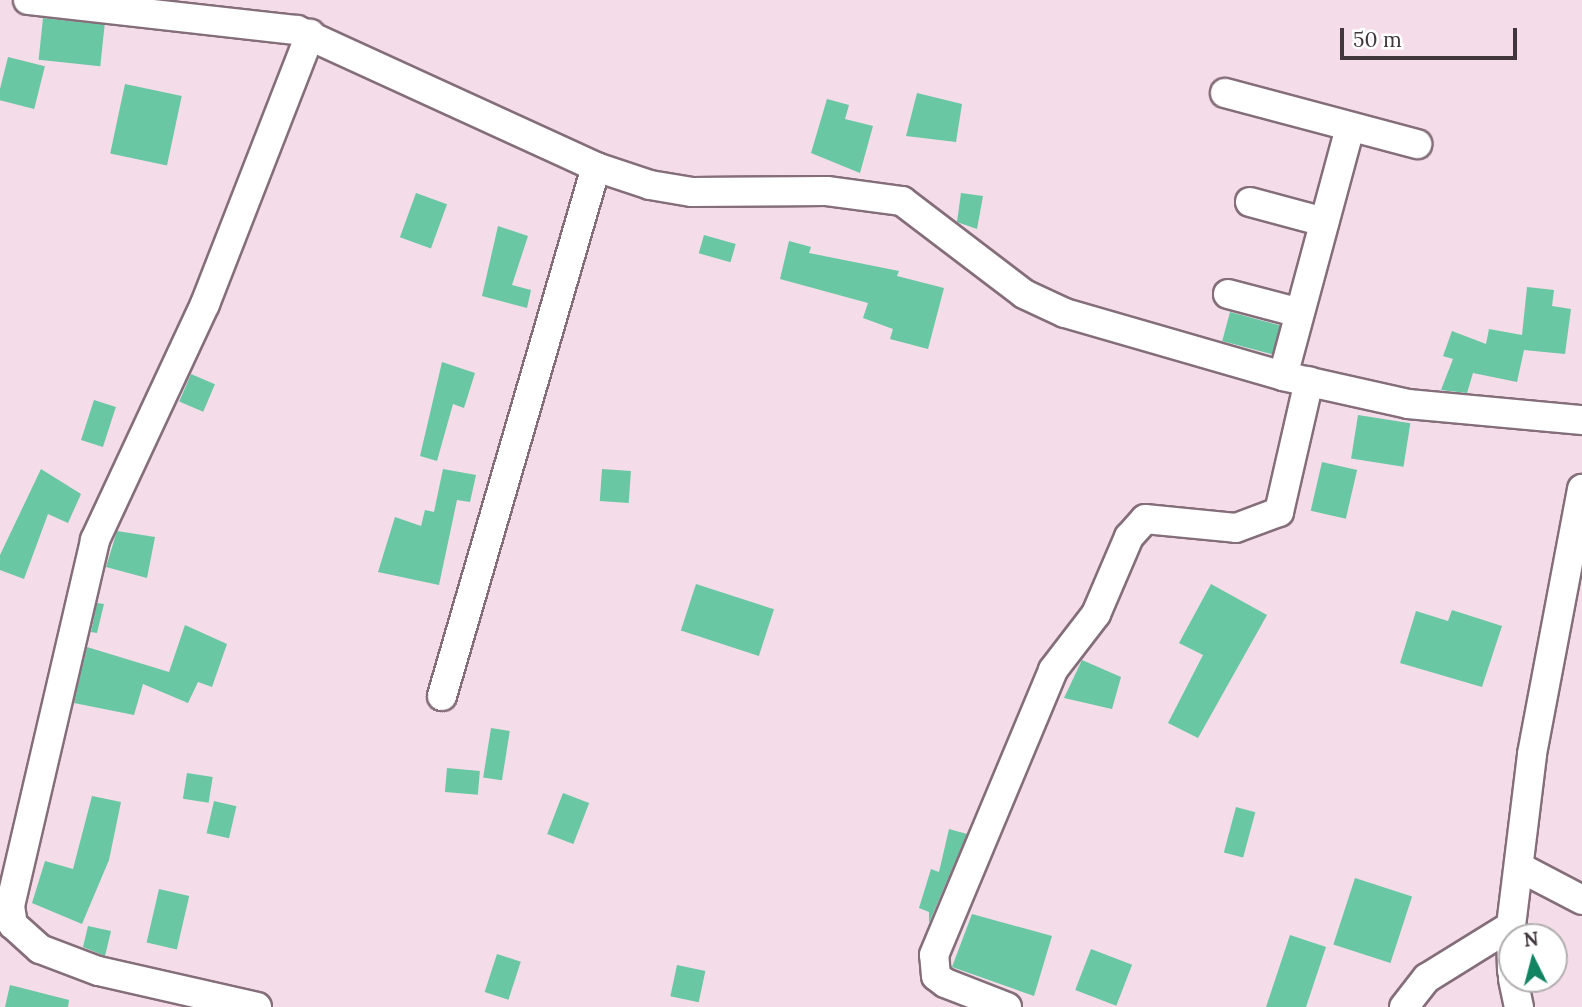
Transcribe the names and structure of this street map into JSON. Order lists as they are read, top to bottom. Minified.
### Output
{"scale_bar":"50 m","north":"top"}
